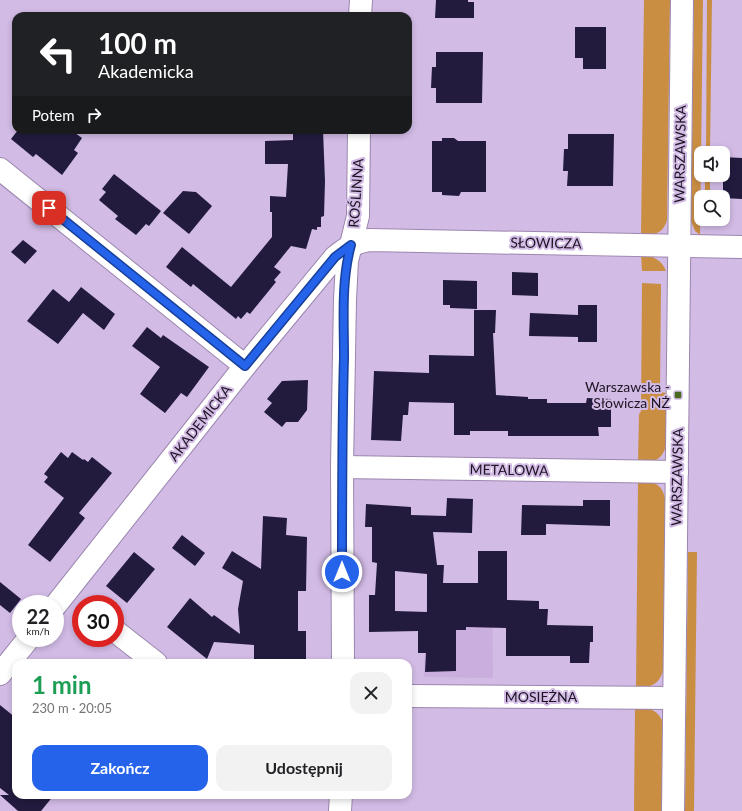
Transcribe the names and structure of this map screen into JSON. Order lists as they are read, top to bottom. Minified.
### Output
{"streets":{"street":["WARSZAWSKA","ROŚLINNA","SŁOWICZA","AKADEMICKA","METALOWA","MOSIĘŻNA"]},"crossings":[["WARSZAWSKA","SŁOWICZA"],["WARSZAWSKA","METALOWA"],["WARSZAWSKA","MOSIĘŻNA"],["ROŚLINNA","SŁOWICZA"],["ROŚLINNA","AKADEMICKA"],["ROŚLINNA","METALOWA"],["SŁOWICZA","AKADEMICKA"]],"places":{"transit":["Warszawska - Słowicza NŻ"]},"page":{"turn":["100 m","Akademicka"],"then":"Potem","speed":"22 km/h","limit":"30","heading":["1 min","230 m · 20:05"],"buttons":["Zakończ","Udostępnij"]}}
